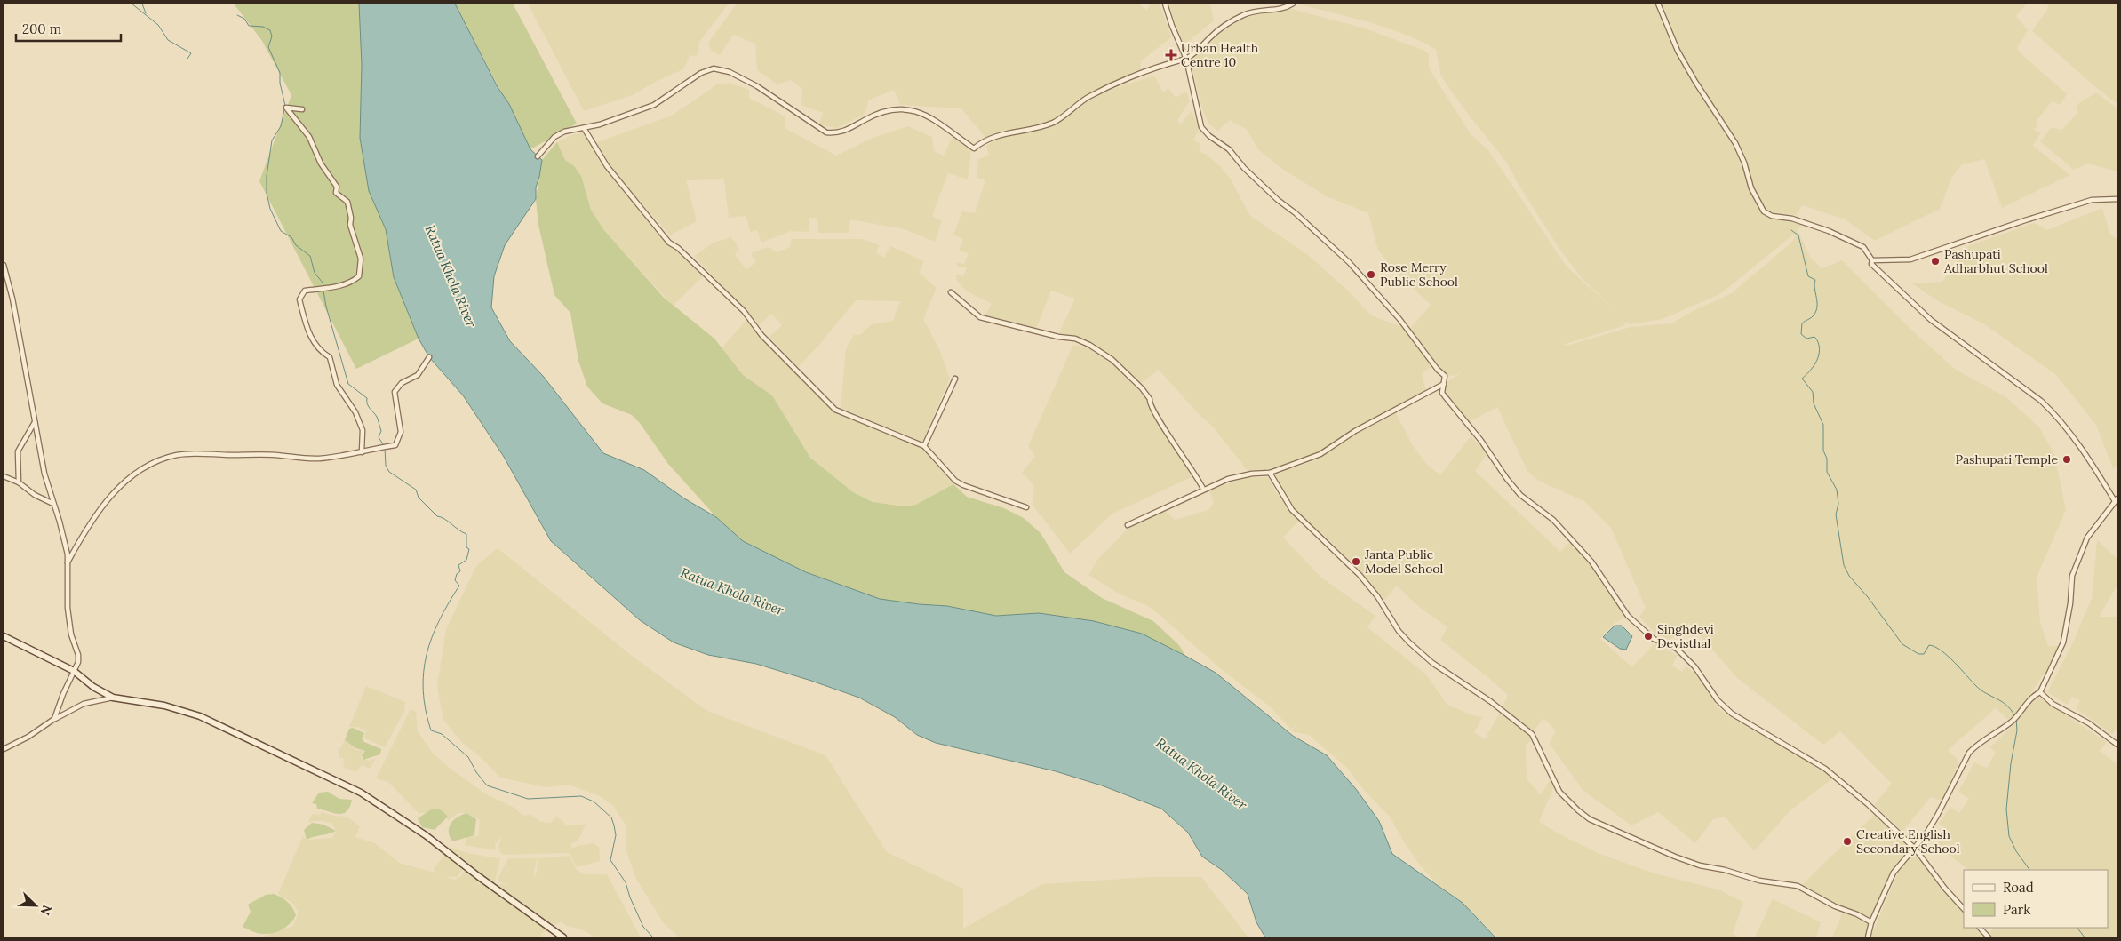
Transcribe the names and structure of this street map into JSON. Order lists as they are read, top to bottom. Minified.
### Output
{"water":["Ratua Khola River"],"places":{"health":["Urban Health Centre 10"],"other":["Pashupati Adharbhut School","Rose Merry Public School","Pashupati Temple","Janta Public Model School","Singhdevi Devisthal","Creative English Secondary School"]},"legend":["Road","Park"],"scale_bar":"200 m","north":"bottom right"}
